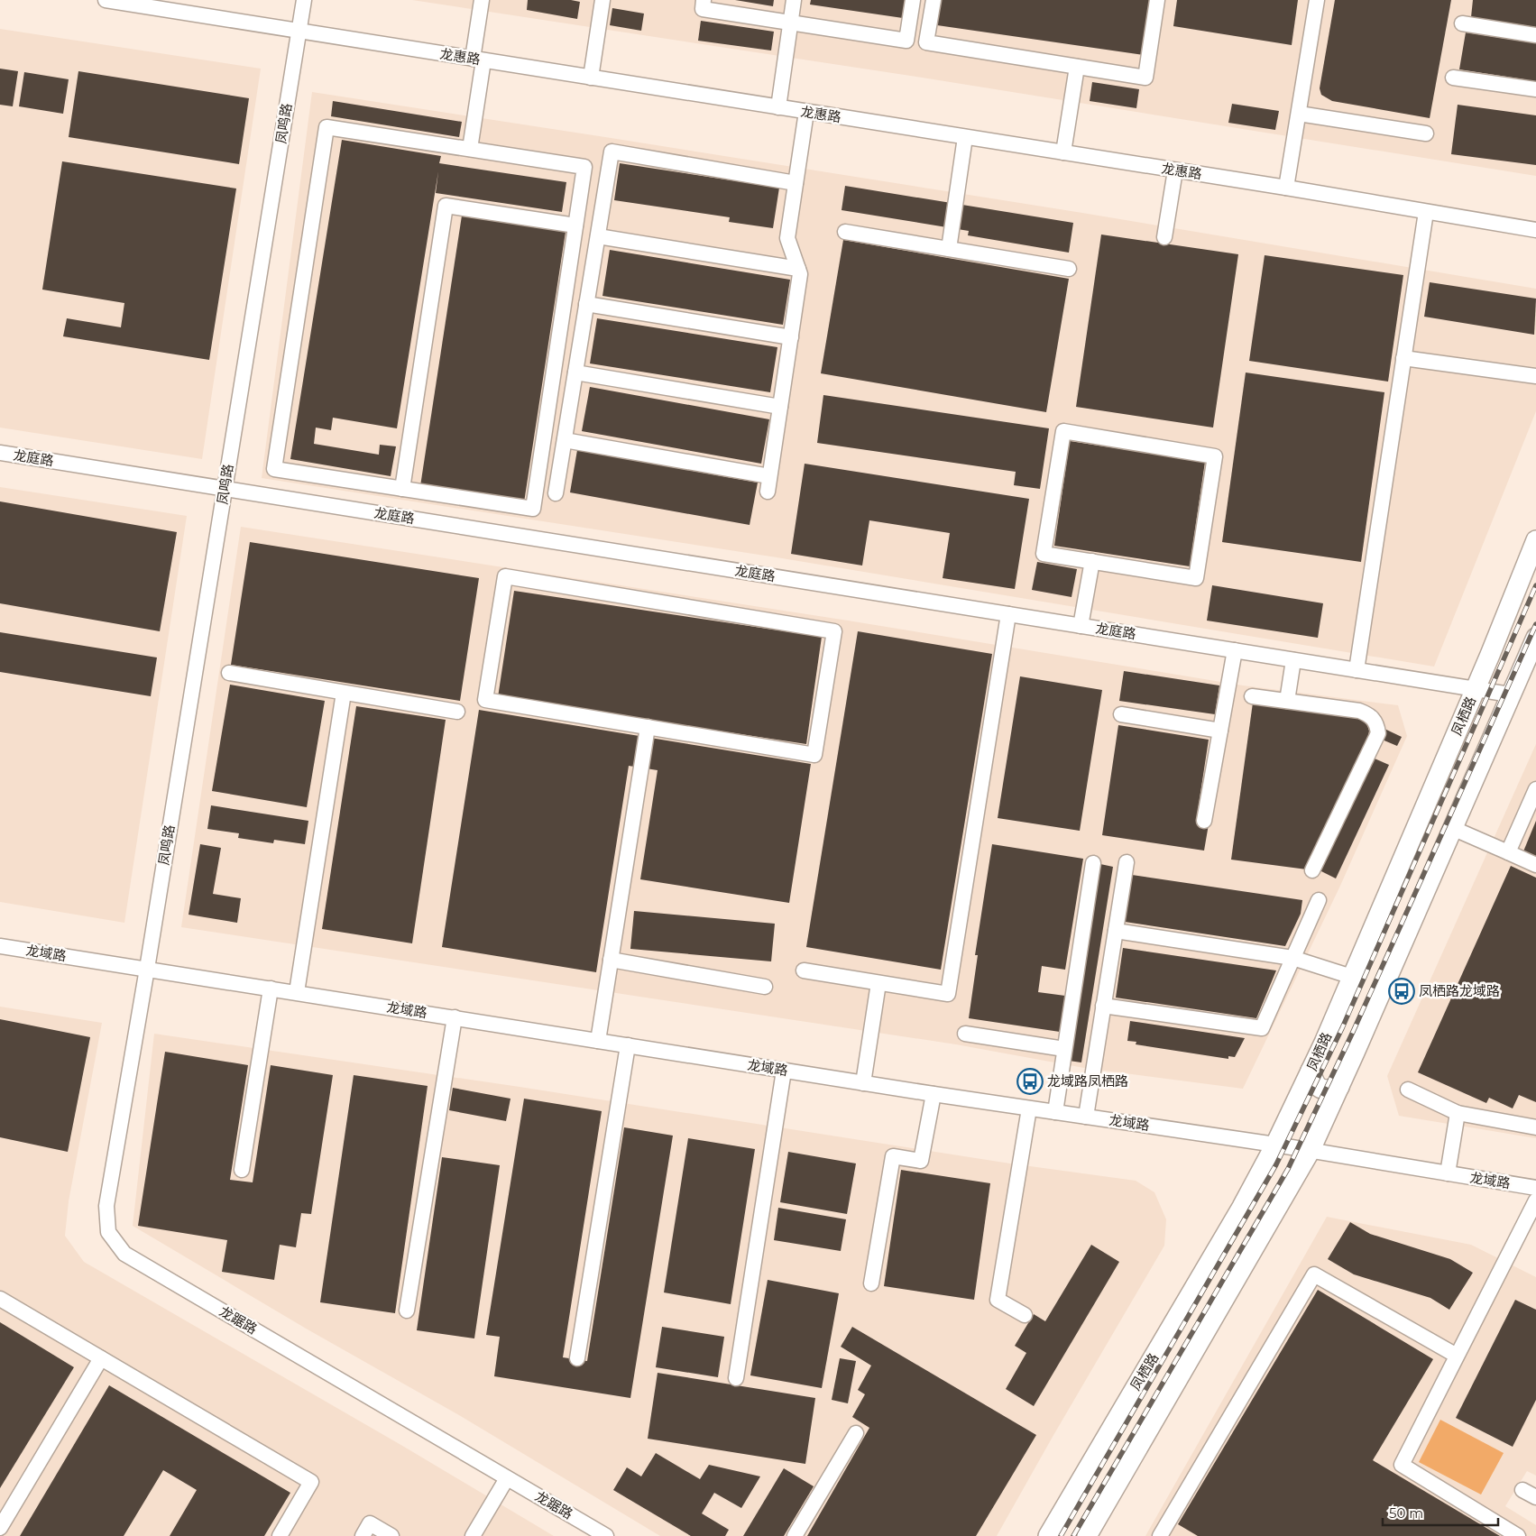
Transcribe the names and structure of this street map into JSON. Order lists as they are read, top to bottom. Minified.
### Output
{"streets":{"main road":["凤栖路"],"street":["龙惠路","凤鸣路","龙庭路","龙域路","龙踞路"]},"crossings":[["龙惠路","凤鸣路"],["凤鸣路","龙庭路"],["凤鸣路","龙域路"],["凤鸣路","龙踞路"],["龙庭路","凤栖路"],["凤栖路","龙域路"],["龙域路","龙踞路"]],"places":{"bus stop":["凤栖路龙域路","龙域路凤栖路"]},"scale_bar":"50 m"}
